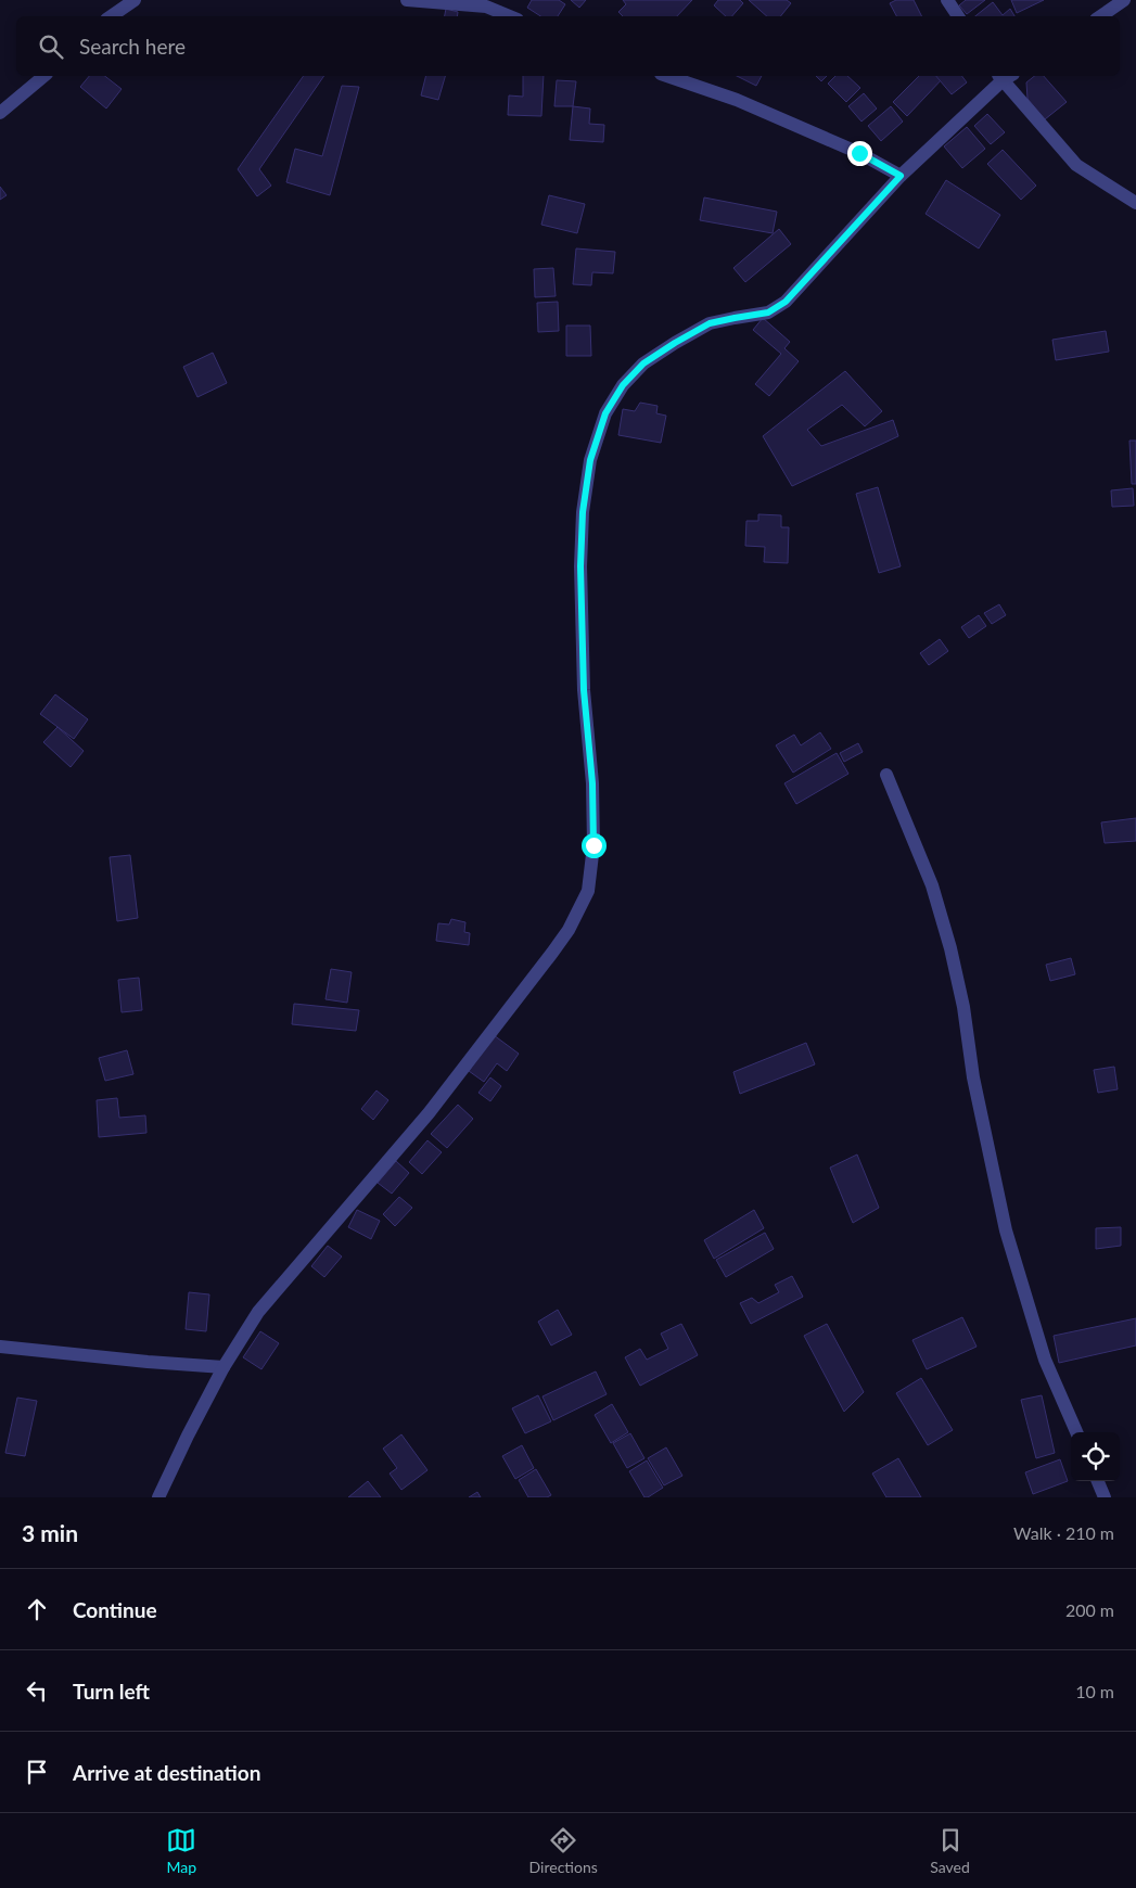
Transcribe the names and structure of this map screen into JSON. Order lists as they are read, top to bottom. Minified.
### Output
{"page":{"search":"Search here","heading":["3 min","Walk · 210 m"],"list":[["Continue","200 m"],["Turn left","10 m"],"Arrive at destination"],"nav":["Map","Directions","Saved"]}}
